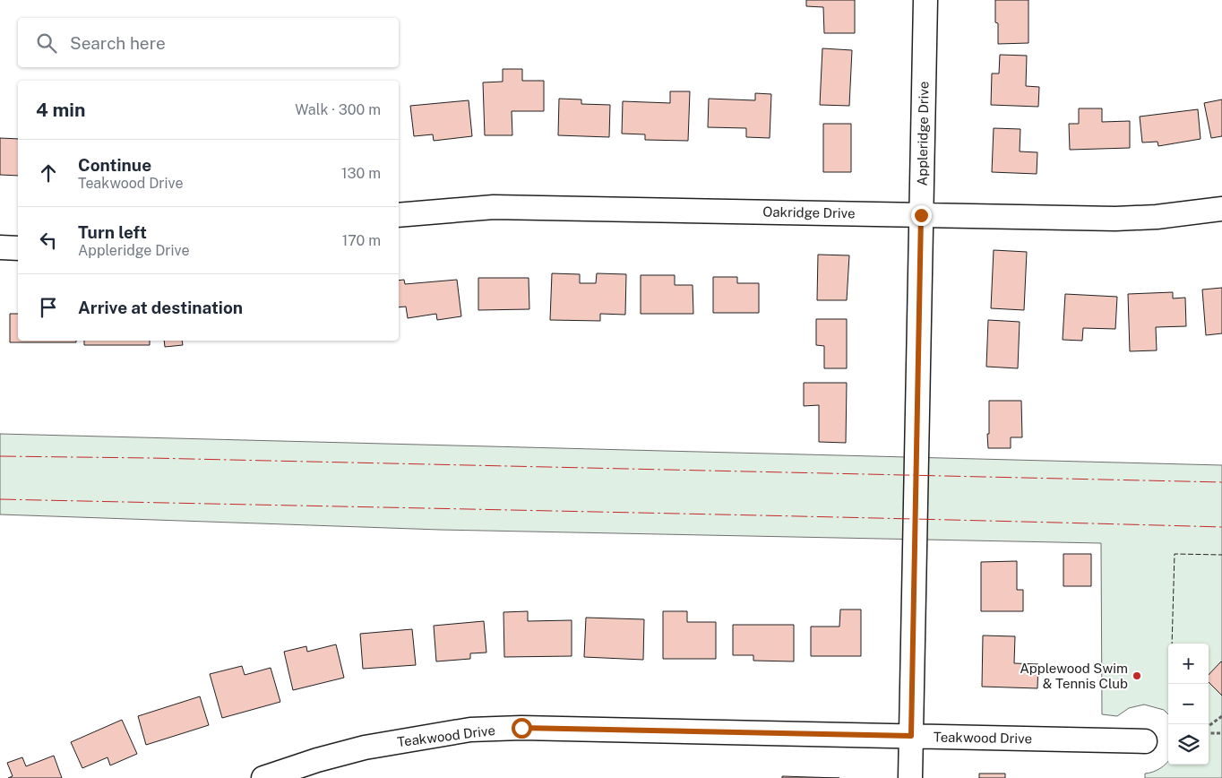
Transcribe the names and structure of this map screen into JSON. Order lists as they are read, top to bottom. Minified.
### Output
{"streets":{"street":["Appleridge Drive","Oakridge Drive","Teakwood Drive"]},"crossings":[["Appleridge Drive","Oakridge Drive"],["Appleridge Drive","Teakwood Drive"]],"places":["Applewood Swim & Tennis Club"],"page":{"search":"Search here","heading":["4 min","Walk · 300 m"],"list":[["Continue","Teakwood Drive","130 m"],["Turn left","Appleridge Drive","170 m"],"Arrive at destination"],"map_buttons":["+","−"]}}
